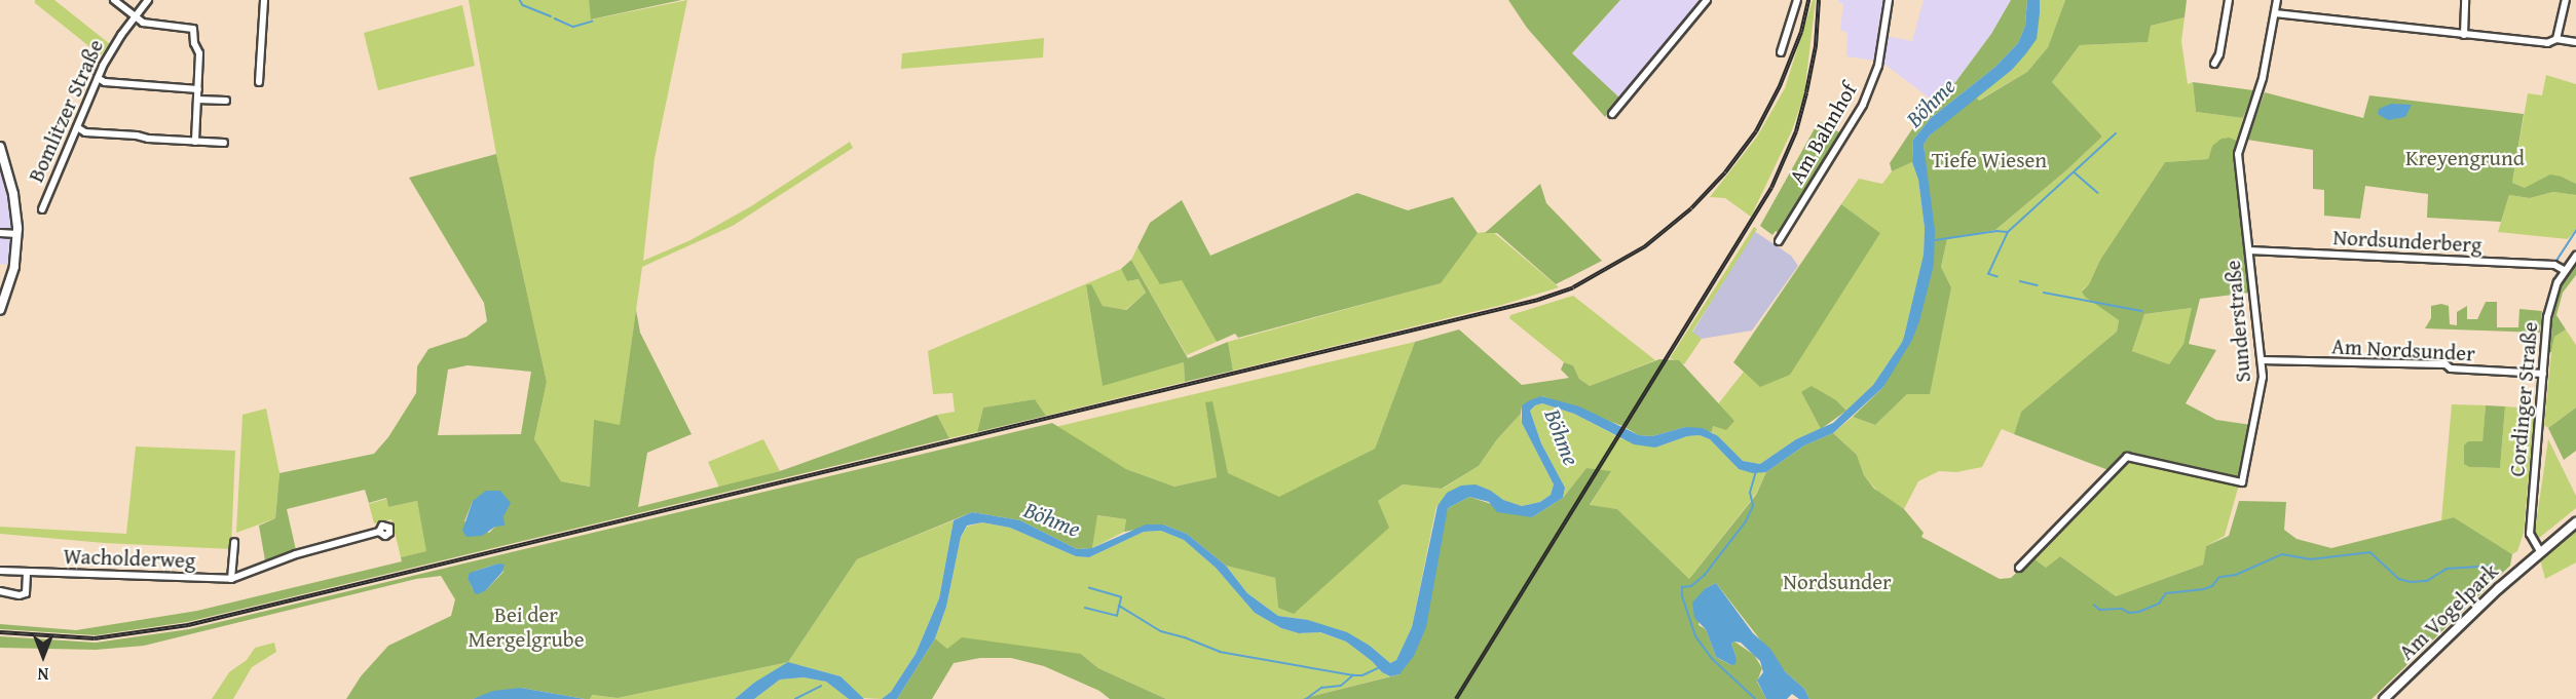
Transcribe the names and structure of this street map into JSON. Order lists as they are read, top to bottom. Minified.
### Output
{"streets":{"street":["Bomlitzer Straße","Am Bahnhof","Nordsunderberg","Sunderstraße","Am Nordsunder","Cordinger Straße","Wacholderweg","Am Vogelpark"]},"crossings":[["Nordsunderberg","Sunderstraße"],["Nordsunderberg","Cordinger Straße"],["Sunderstraße","Am Nordsunder"],["Am Nordsunder","Cordinger Straße"],["Cordinger Straße","Am Vogelpark"]],"water":["Böhme"],"parks":["Kreyengrund","Tiefe Wiesen","Nordsunder","Bei der Mergelgrube"],"north":"bottom"}
